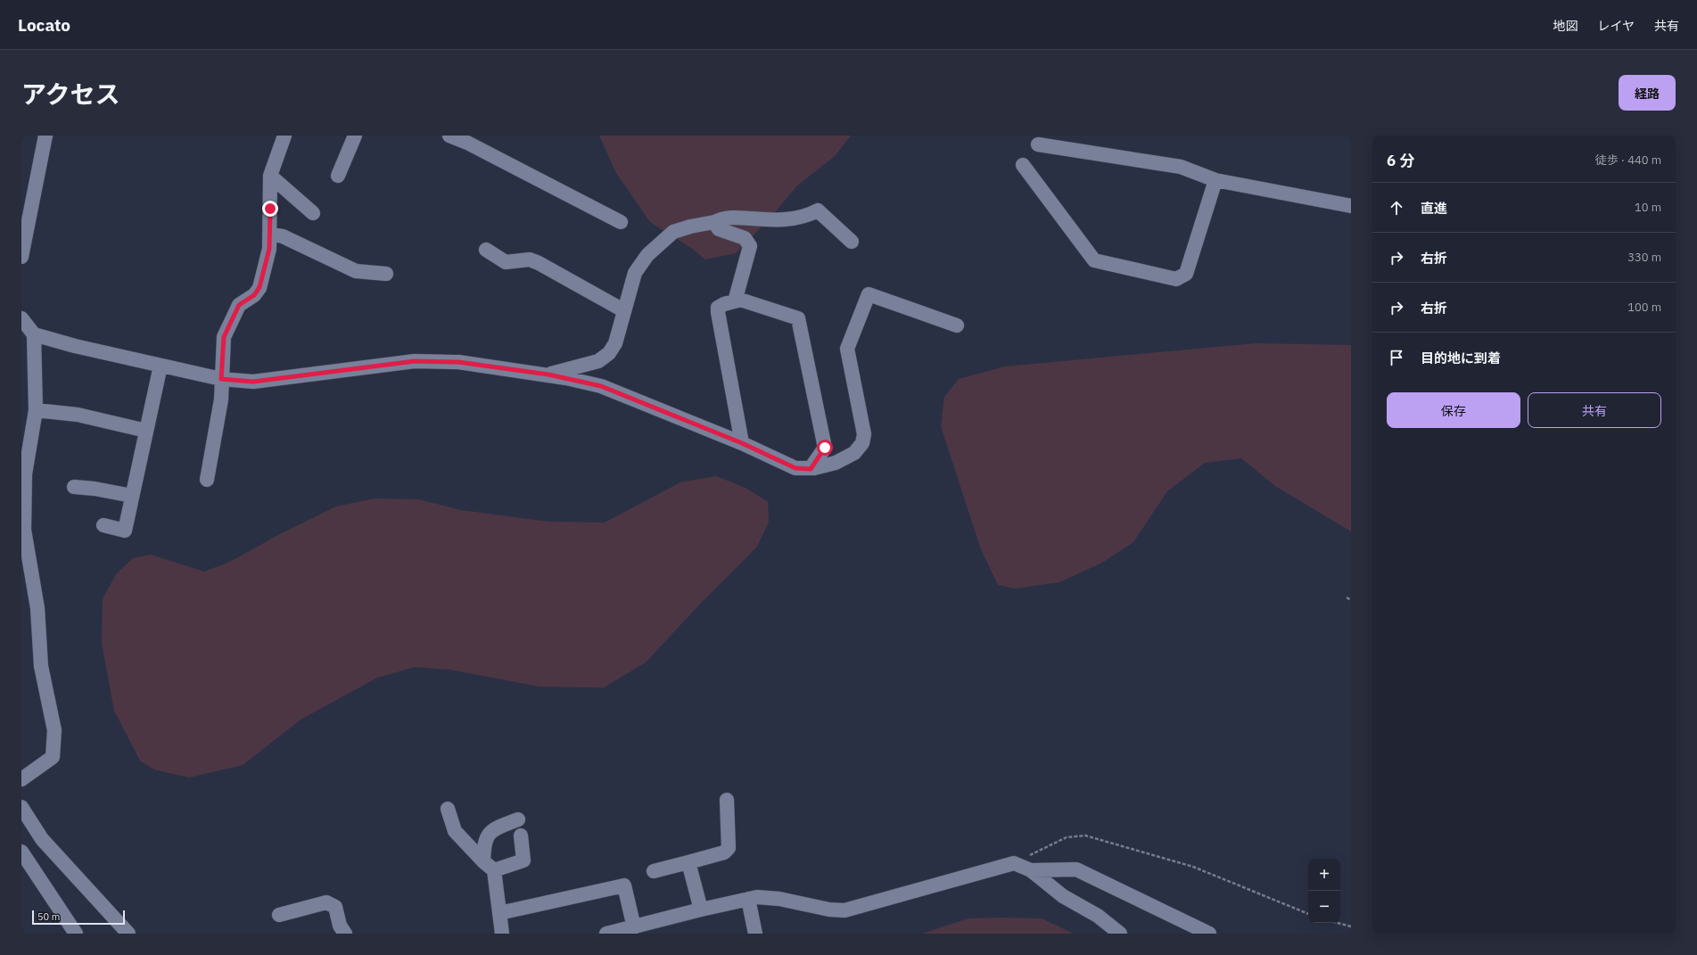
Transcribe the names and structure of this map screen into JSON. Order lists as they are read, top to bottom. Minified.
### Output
{"scale_bar":"50 m","page":{"header":"Locato","nav":["地図","レイヤ","共有"],"title":"アクセス","buttons":["経路",["保存","共有"]],"heading":["6 分","徒歩 · 440 m"],"list":[["直進","10 m"],["右折","330 m"],["右折","100 m"],"目的地に到着"],"map_buttons":["+","−"],"scale":"50 m"}}
